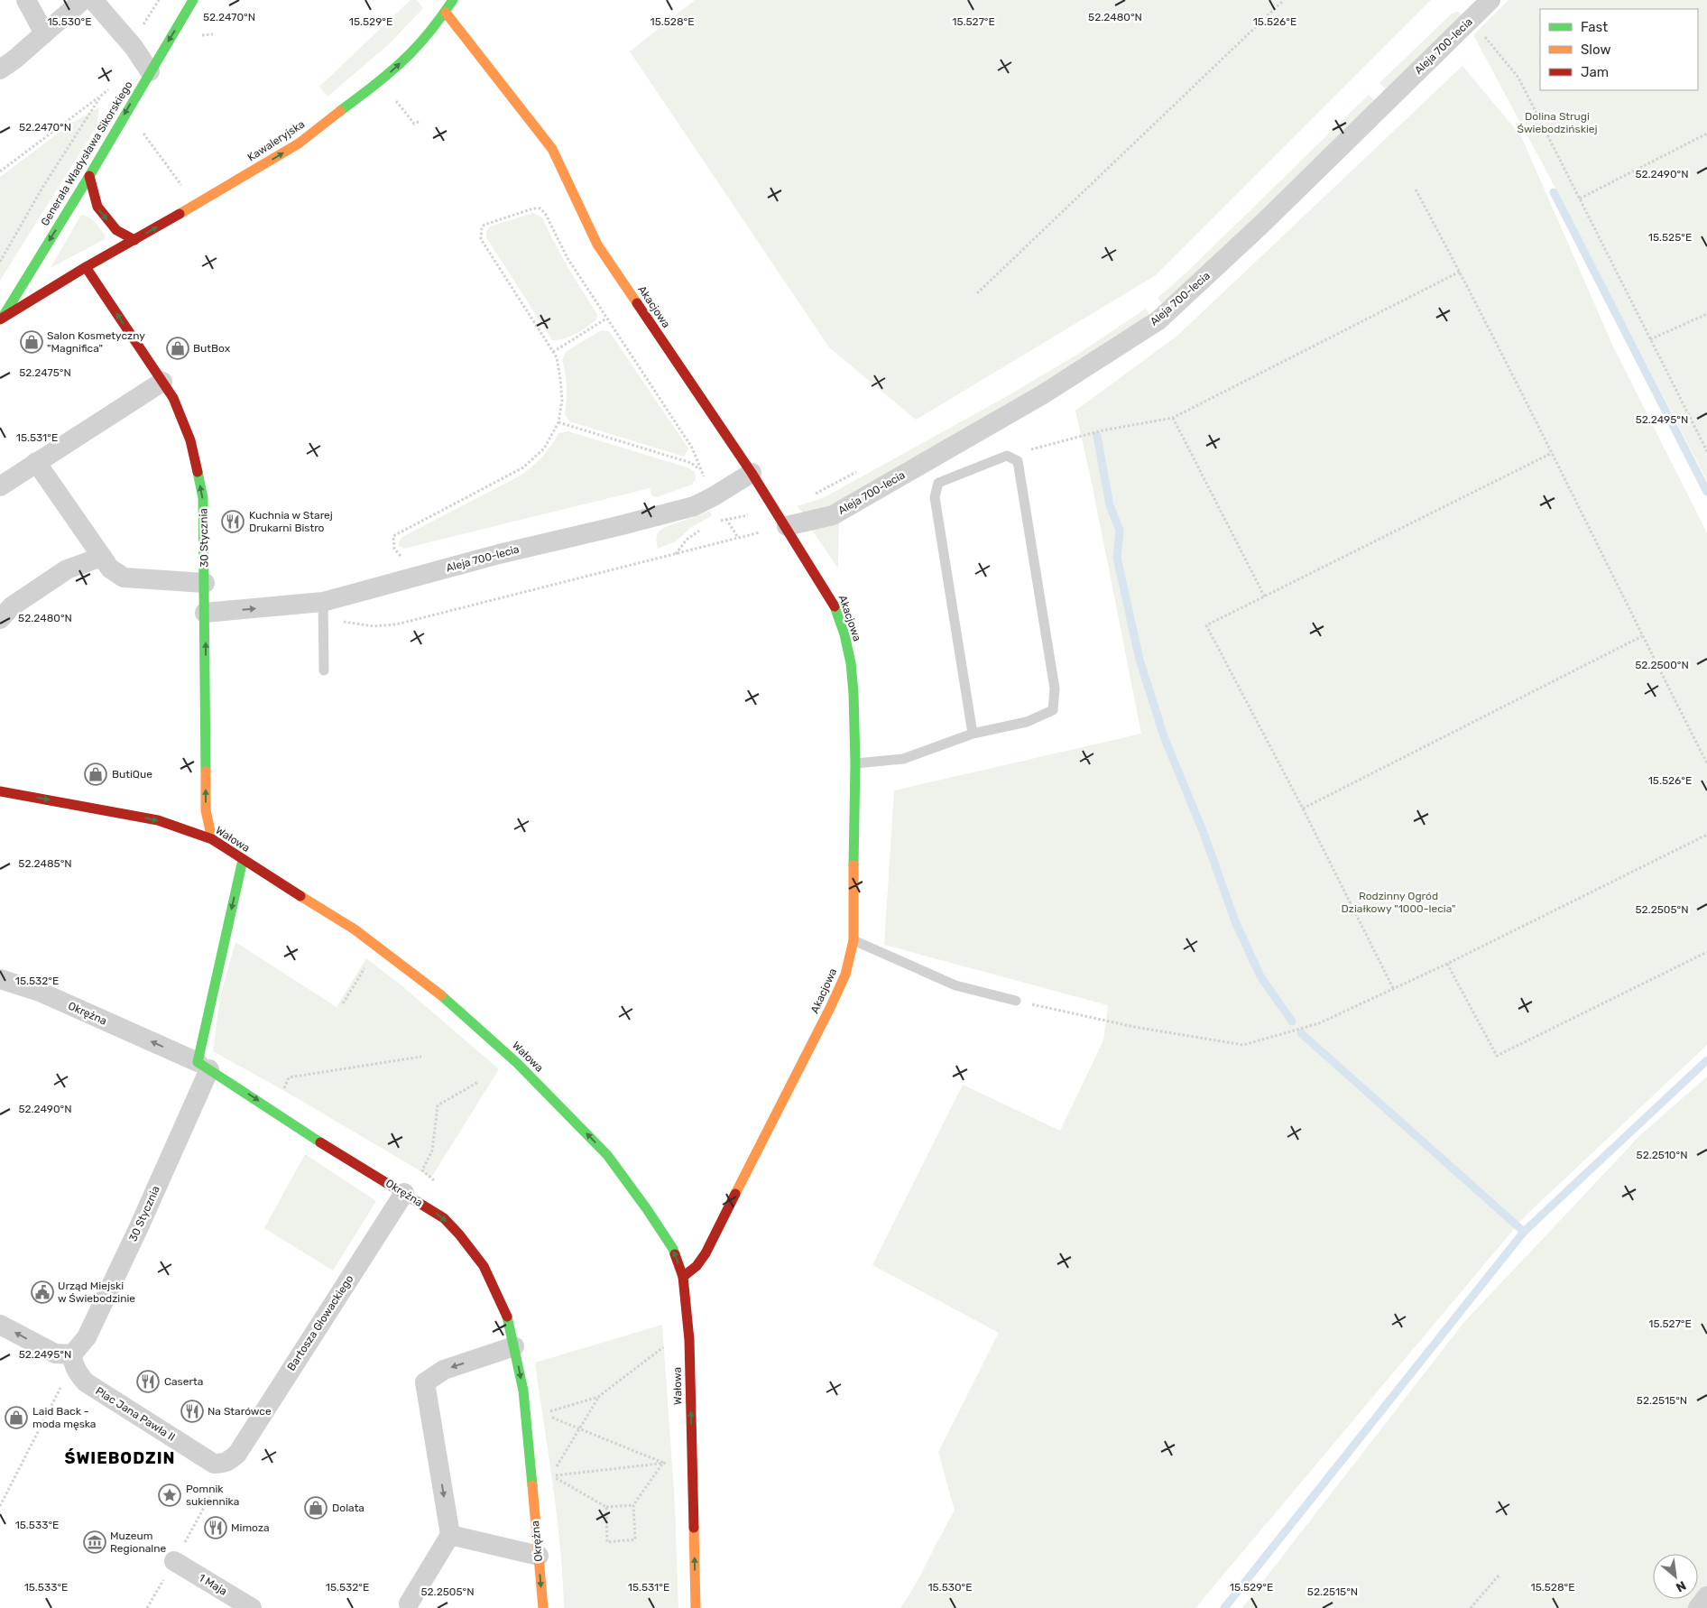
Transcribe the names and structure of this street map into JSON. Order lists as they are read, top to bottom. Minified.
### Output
{"streets":{"street":["Aleja 700-lecia","Kawaleryjska","Generała Władysława Sikorskiego","Akacjowa","30 Stycznia","Wałowa","Okrężna","Bartosza Głowackiego","Plac Jana Pawła II","1 Maja"]},"crossings":[["Aleja 700-lecia","Akacjowa"],["Aleja 700-lecia","30 Stycznia"],["Kawaleryjska","Generała Władysława Sikorskiego"],["Kawaleryjska","Akacjowa"],["Kawaleryjska","30 Stycznia"],["Akacjowa","Wałowa"],["30 Stycznia","Wałowa"],["30 Stycznia","Okrężna"],["30 Stycznia","Plac Jana Pawła II"],["Okrężna","Bartosza Głowackiego"],["Bartosza Głowackiego","Plac Jana Pawła II"]],"one_way":["Kawaleryjska","Generała Władysława Sikorskiego"],"districts":["ŚWIEBODZIN"],"parks":["Dolina Strugi Świebodzińskiej","Rodzinny Ogród Działkowy \"1000-lecia\""],"places":{"shop":["Salon Kosmetyczny \"Magnifica\"","ButBox","ButiQue","Laid Back - moda męska","Dolata"],"restaurant":["Kuchnia w Starej Drukarni Bistro","Caserta","Na Starówce","Mimoza"],"public building":["Urząd Miejski w Świebodzinie"],"place":["Pomnik sukiennika"],"museum":["Muzeum Regionalne"]},"legend":["Fast","Slow","Jam"],"north":"bottom right","coordinates":["52.2470°N","52.2480°N","15.530°E","15.529°E","15.528°E","15.527°E","15.526°E","52.2490°N","15.525°E","52.2475°N","52.2495°N","15.531°E","52.2500°N","52.2485°N","52.2505°N","15.532°E","52.2510°N","52.2515°N","15.533°E"]}
